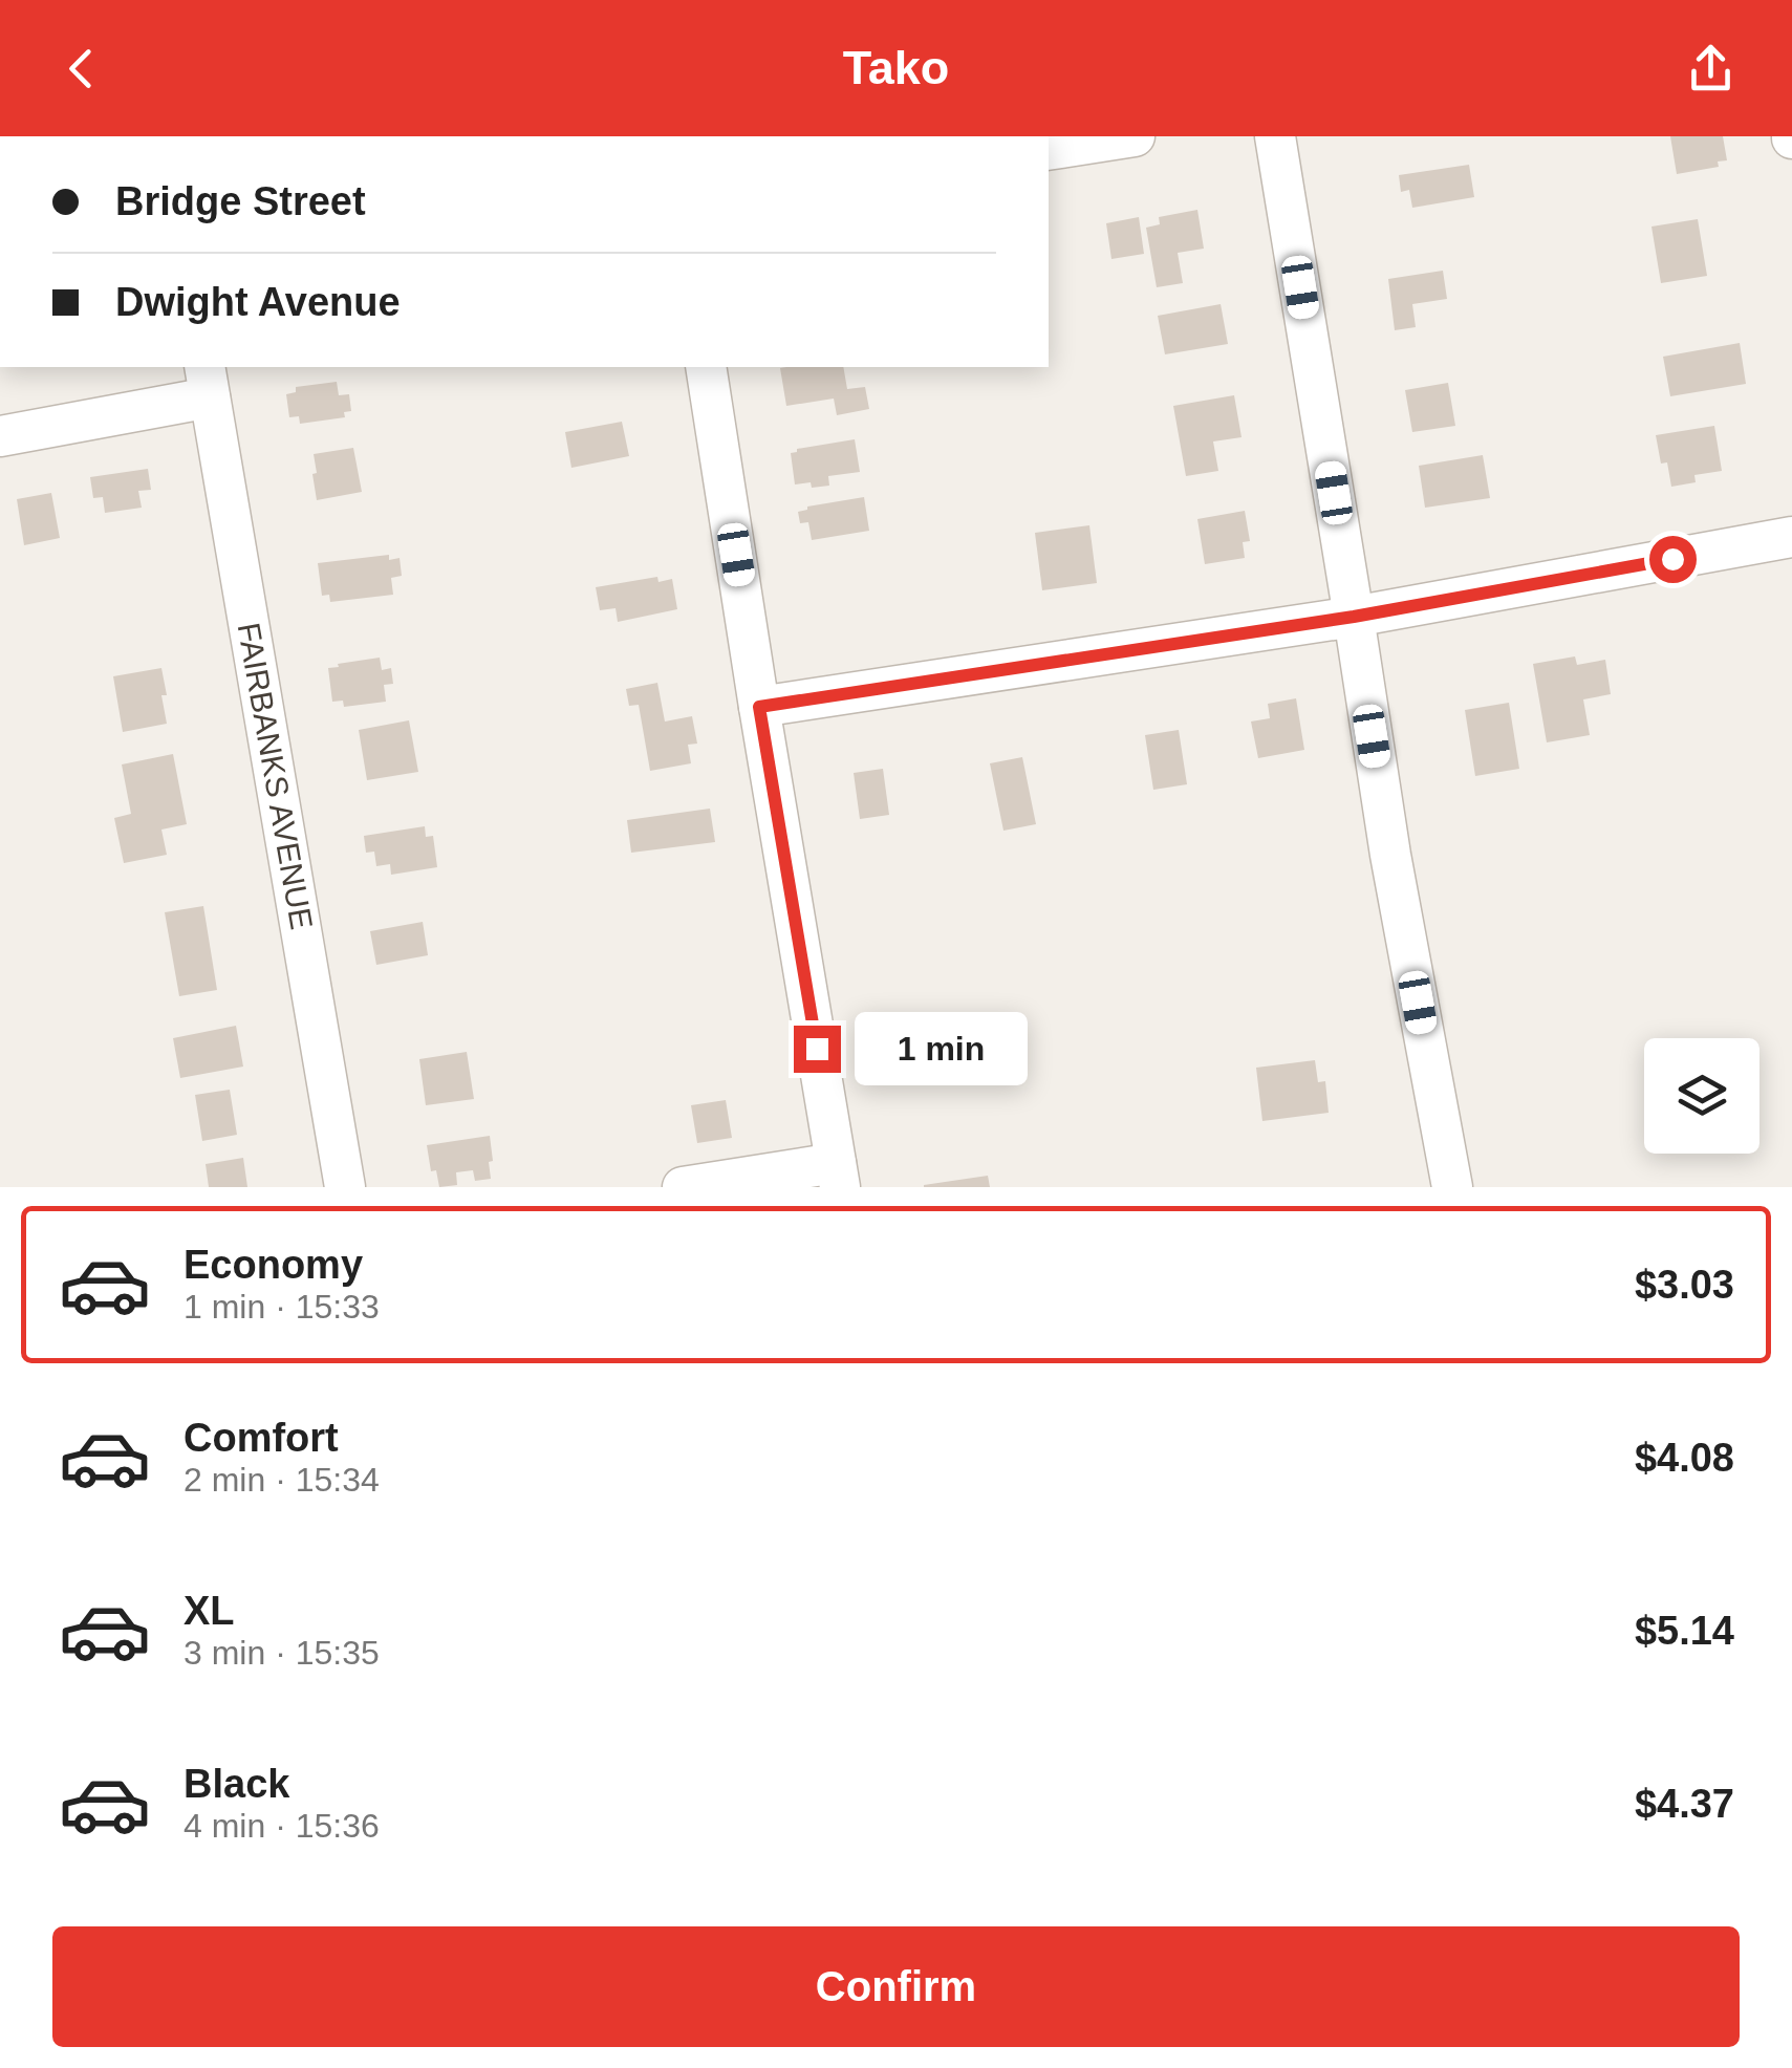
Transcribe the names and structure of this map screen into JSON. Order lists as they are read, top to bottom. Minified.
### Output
{"streets":{"street":["FAIRBANKS AVENUE"]},"page":{"header":"Tako","banner":["Bridge Street","Dwight Avenue"],"bubble":"1 min","list":[{"name":"Economy","note":"1 min · 15:33","value":"$3.03"},{"name":"Comfort","note":"2 min · 15:34","value":"$4.08"},{"name":"XL","note":"3 min · 15:35","value":"$5.14"},{"name":"Black","note":"4 min · 15:36","value":"$4.37"}],"buttons":"Confirm"}}
